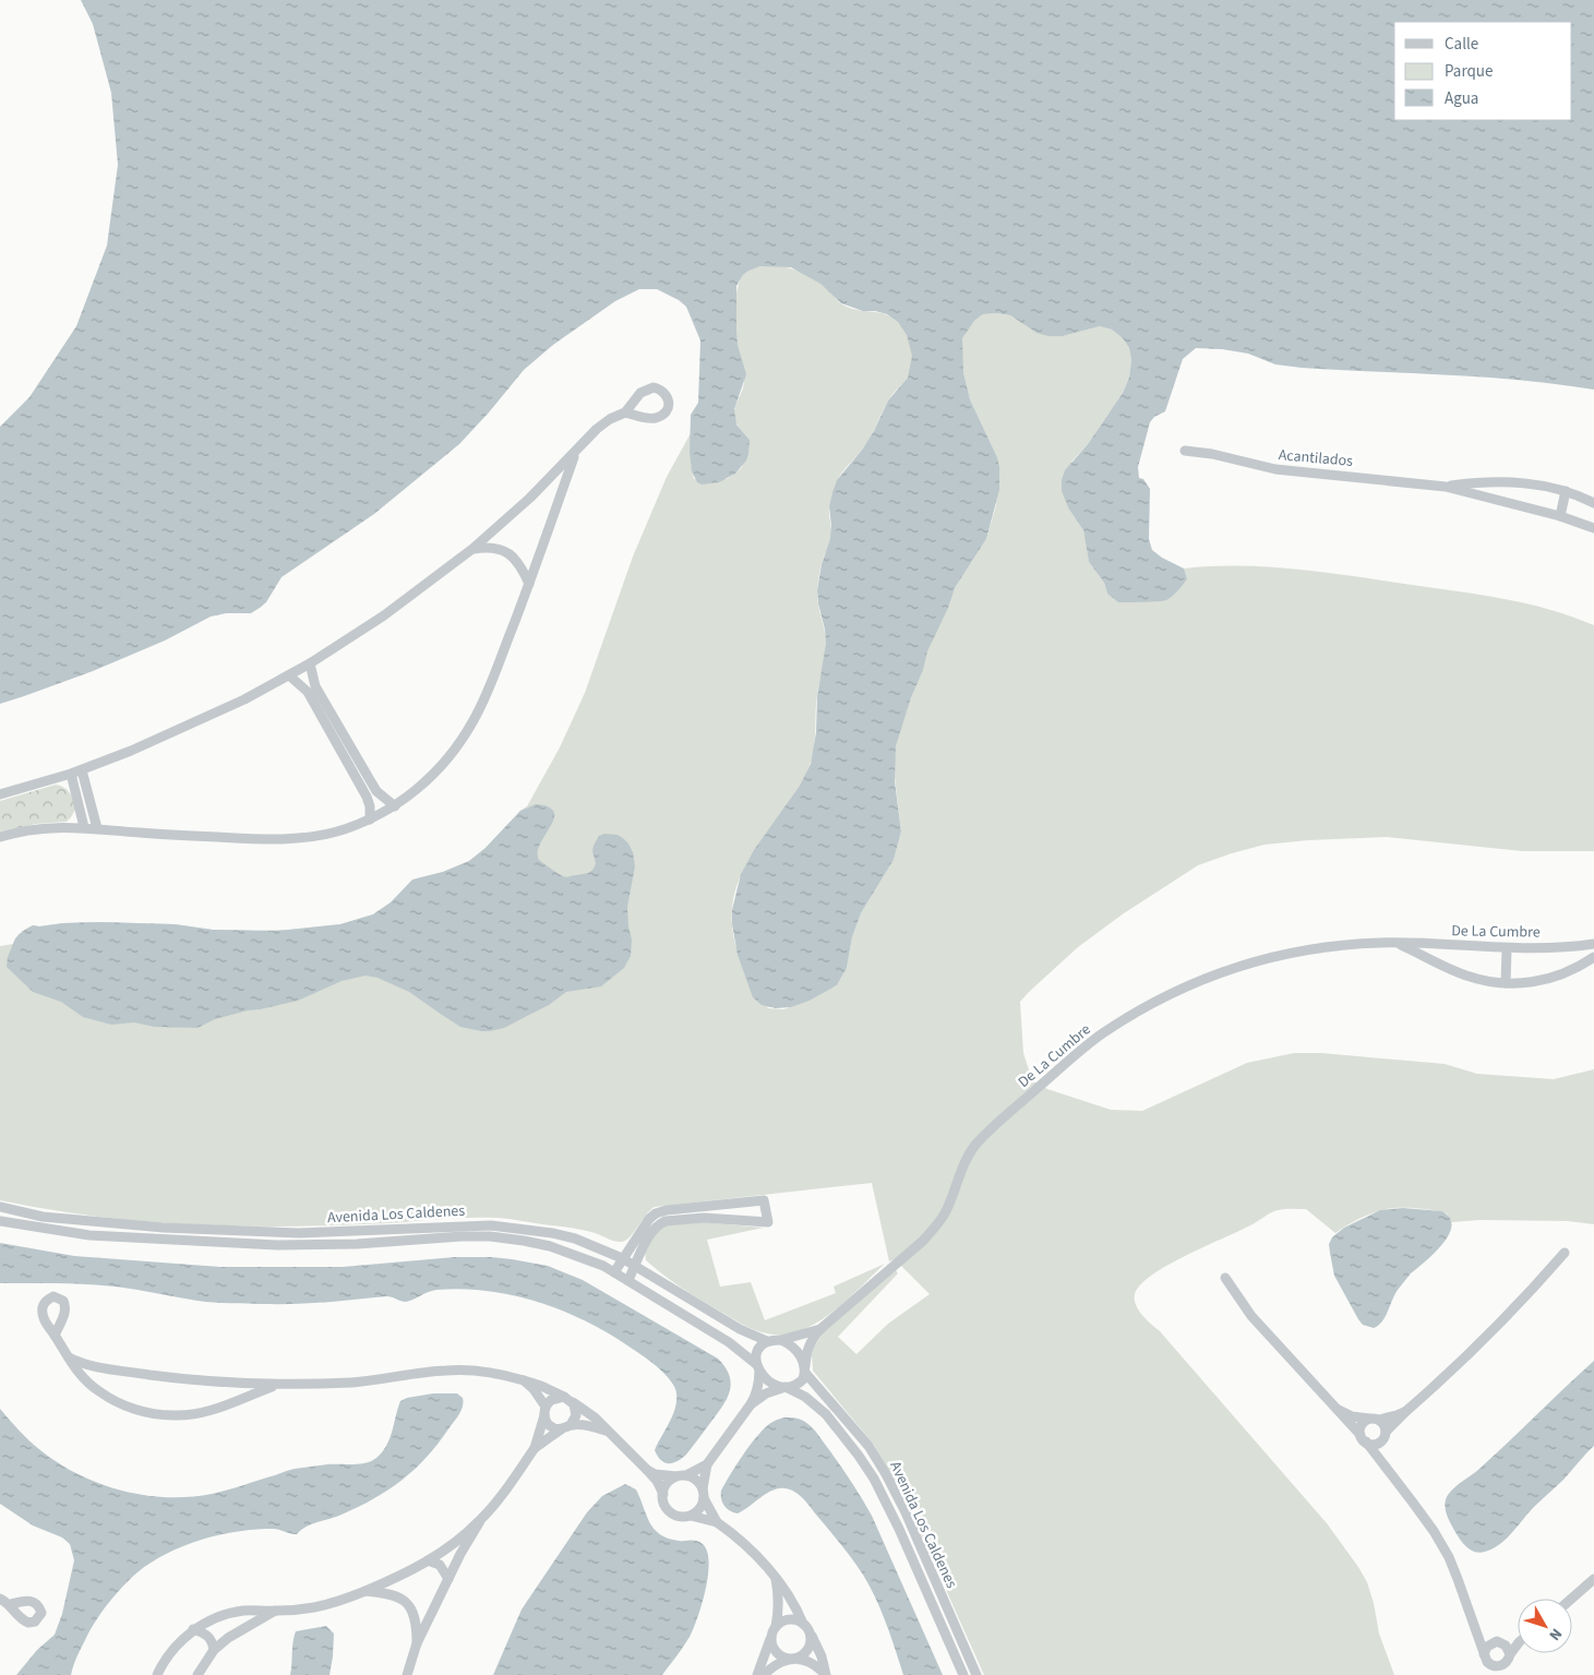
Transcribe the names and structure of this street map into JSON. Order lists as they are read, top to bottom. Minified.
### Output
{"streets":{"street":["Acantilados","De La Cumbre","Avenida Los Caldenes"]},"legend":["Calle","Parque","Agua"],"north":"bottom right"}
